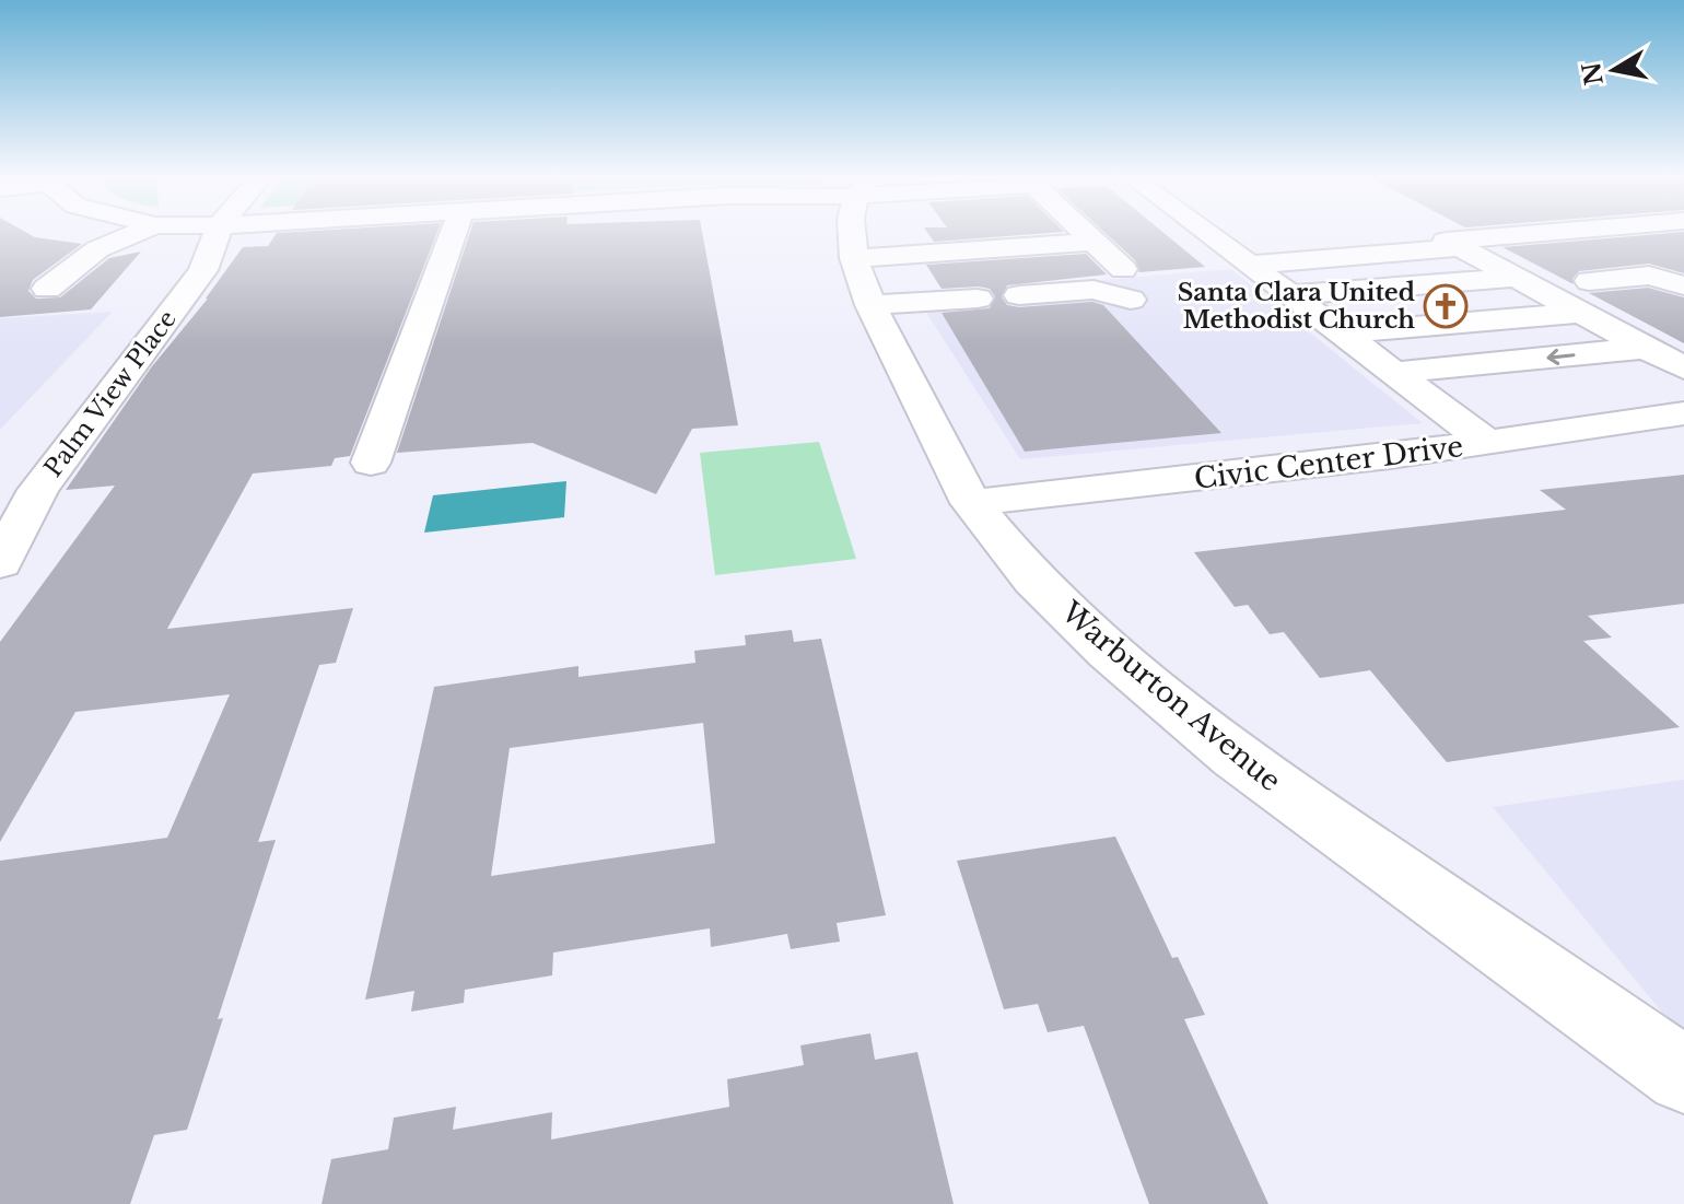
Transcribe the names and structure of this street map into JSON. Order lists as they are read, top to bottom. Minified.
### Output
{"streets":{"street":["Palm View Place","Civic Center Drive","Warburton Avenue"]},"crossings":[["Civic Center Drive","Warburton Avenue"]],"places":{"church":["Santa Clara United Methodist Church"]},"north":"left"}
